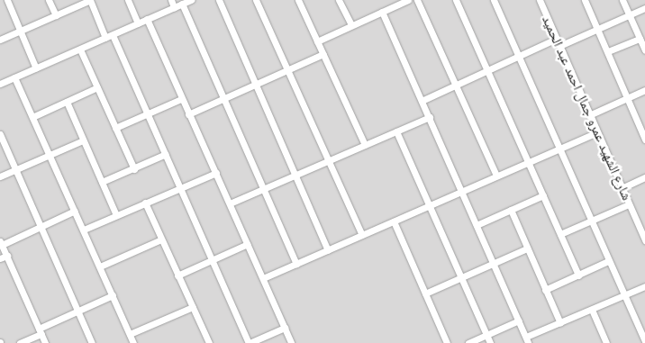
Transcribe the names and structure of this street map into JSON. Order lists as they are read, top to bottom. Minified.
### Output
{"streets":{"street":["شارع الشهيد عمرو جمال احمد عبد الحميد"]}}
